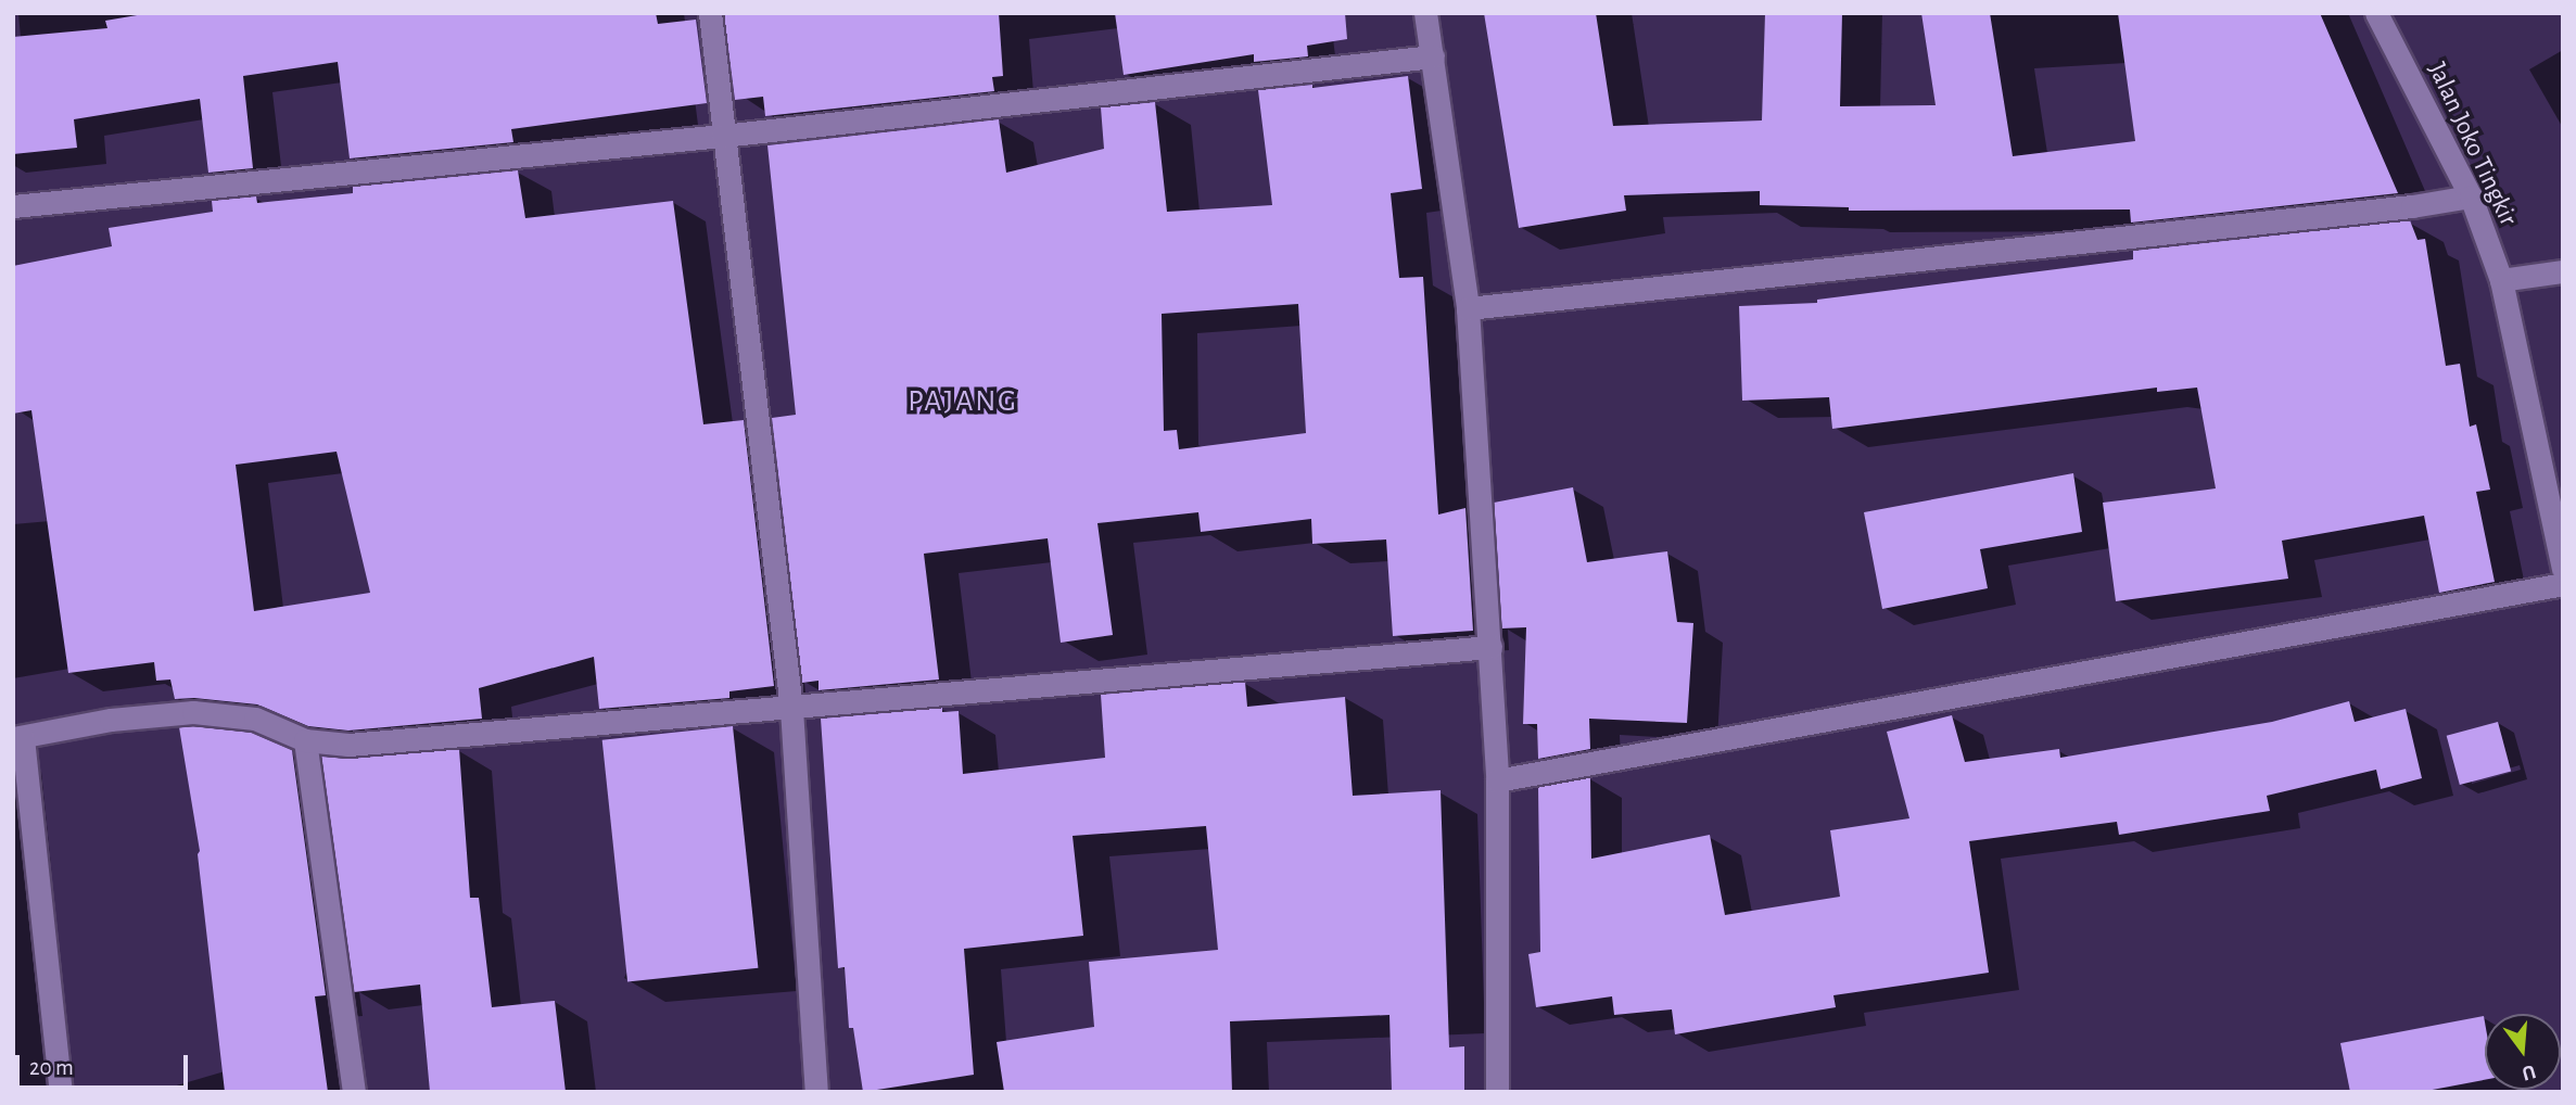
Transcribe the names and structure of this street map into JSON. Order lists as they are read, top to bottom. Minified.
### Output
{"streets":{"street":["Jalan Joko Tingkir"]},"districts":["PAJANG"],"scale_bar":"20 m","north":"bottom"}
